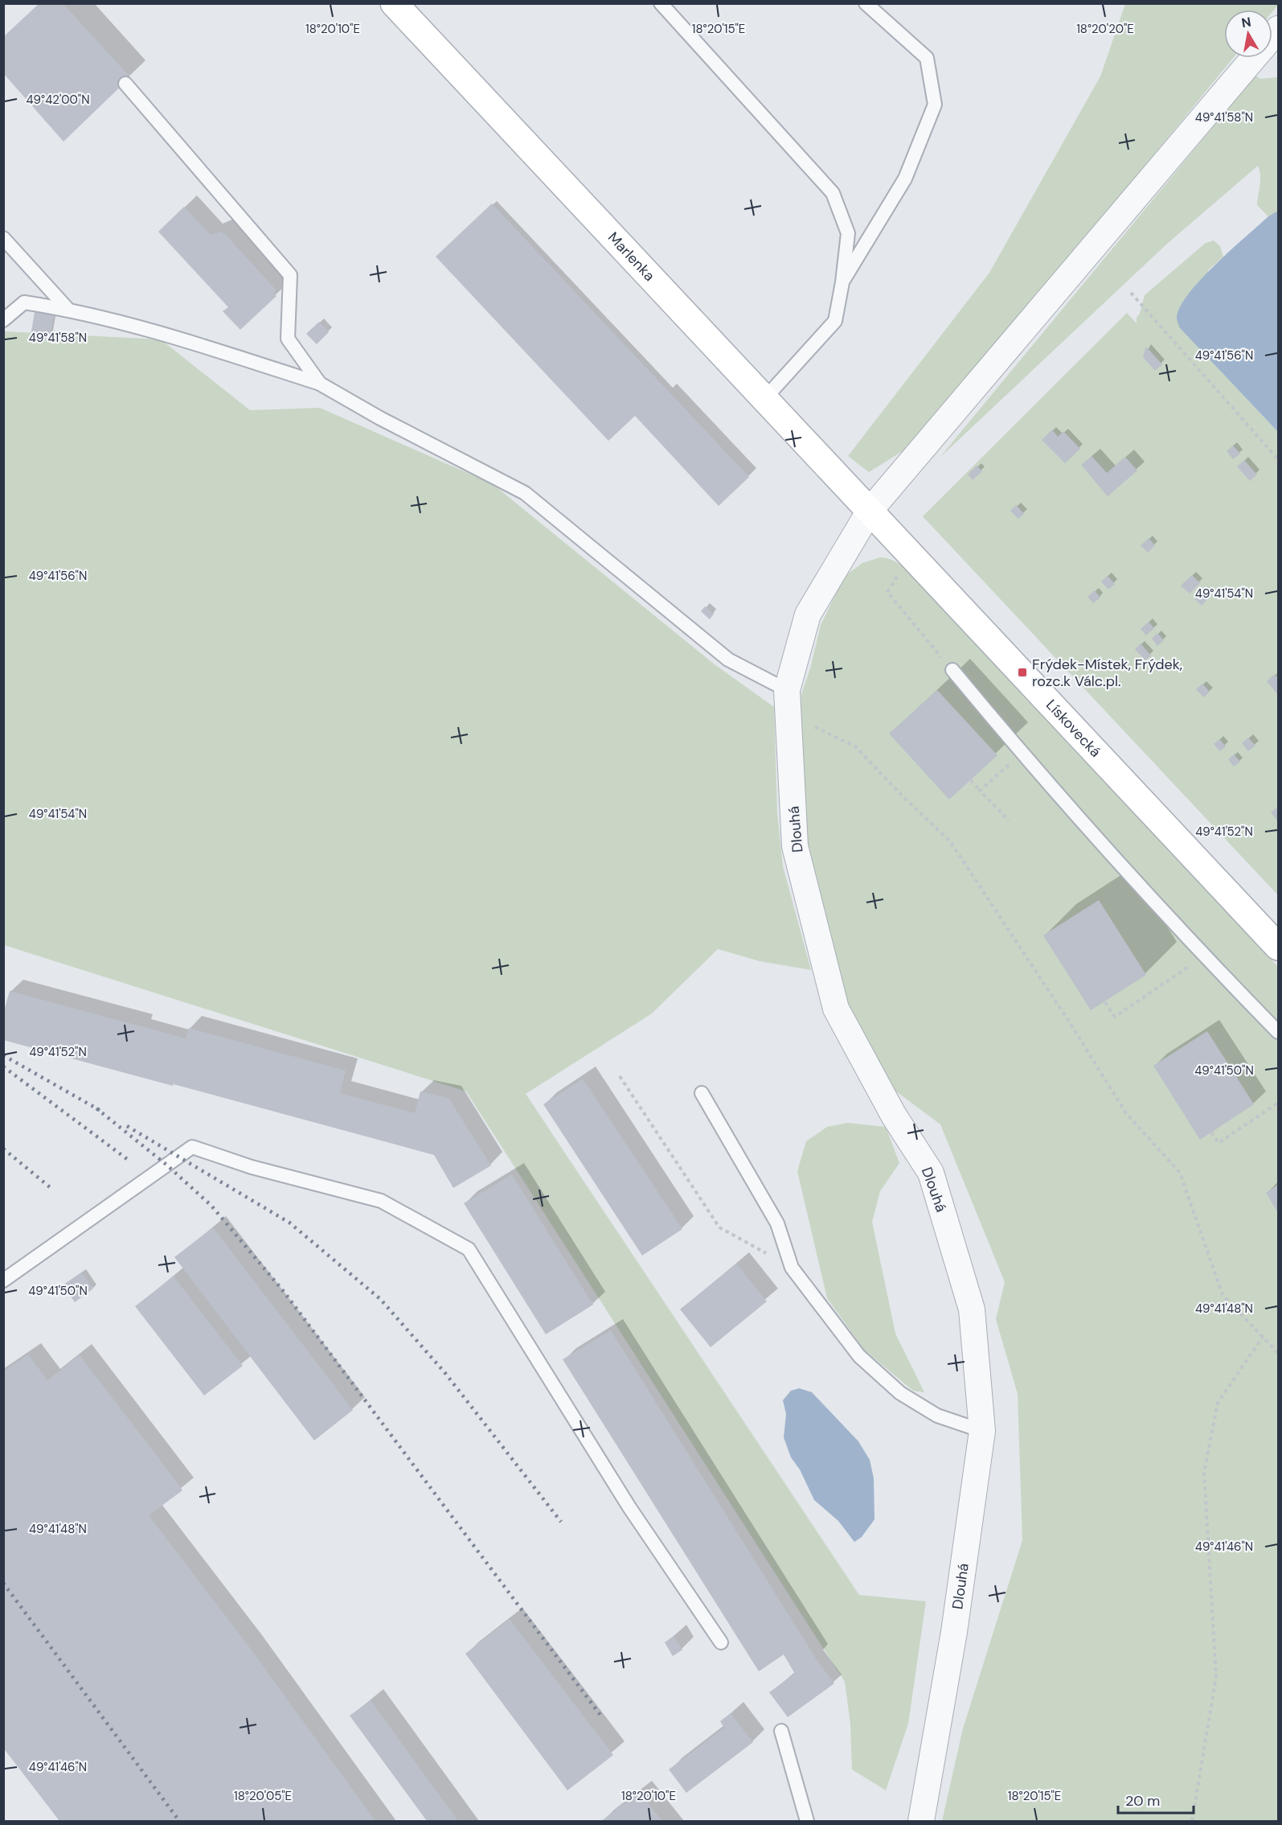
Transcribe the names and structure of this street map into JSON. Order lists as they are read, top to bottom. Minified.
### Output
{"streets":{"main road":["Marlenka","Lískovecká"],"street":["Dlouhá"]},"crossings":[["Marlenka","Lískovecká"],["Marlenka","Dlouhá"],["Lískovecká","Dlouhá"]],"places":{"transit":["Frýdek-Místek, Frýdek, rozc.k Válc.pl."]},"scale_bar":"20 m","north":"top","coordinates":["18°20'20\"E","18°20'10\"E","18°20'15\"E","49°42'00\"N","49°41'58\"N","49°41'56\"N","49°41'54\"N","49°41'52\"N","49°41'50\"N","49°41'48\"N","49°41'46\"N","18°20'05\"E"]}
